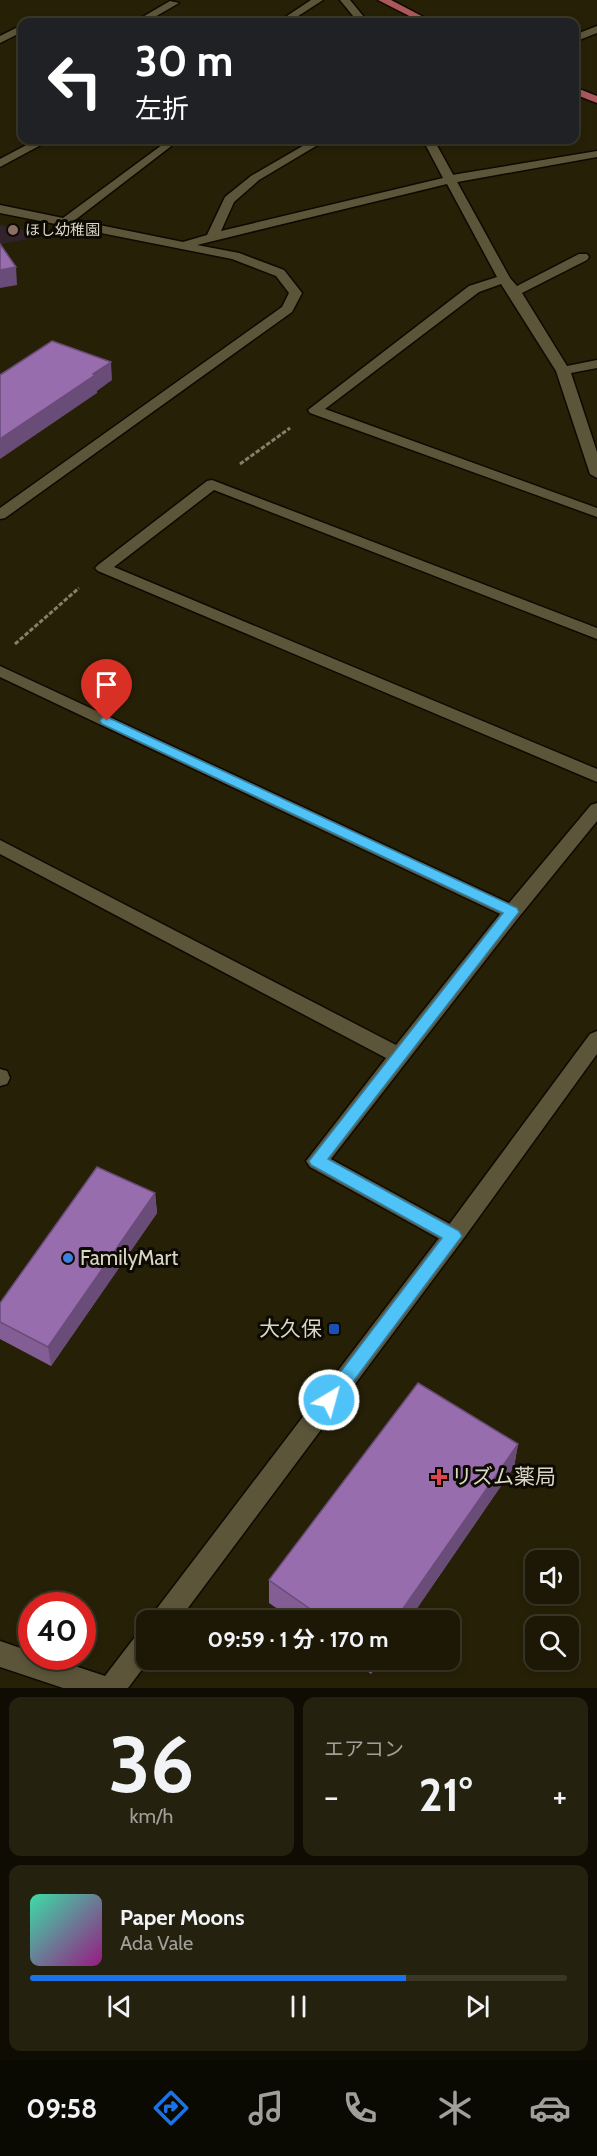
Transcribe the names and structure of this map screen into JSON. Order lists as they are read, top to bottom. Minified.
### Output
{"places":{"other":["ほし幼稚園","FamilyMart"],"transit":["大久保"],"health":["リズム薬局"]},"page":{"turn":["30 m","左折"],"limit":"40","trip":"09:59 · 1 分 · 170 m","tile":[["36","km/h"],"エアコン"],"heat":["−","21°","+"],"song":["Paper Moons","Ada Vale"],"tabs":"09:58"}}
